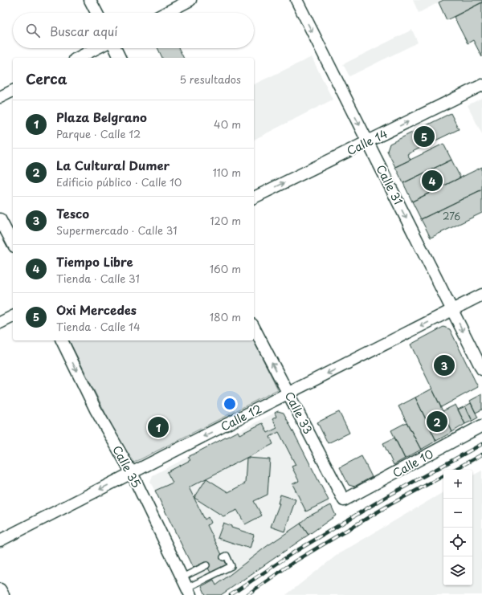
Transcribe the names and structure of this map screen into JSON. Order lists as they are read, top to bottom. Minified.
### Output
{"streets":{"street":["Calle 14","Calle 31","Calle 33","Calle 12","Calle 10","Calle 35"]},"crossings":[["Calle 14","Calle 31"],["Calle 31","Calle 12"],["Calle 33","Calle 12"],["Calle 33","Calle 10"],["Calle 12","Calle 35"]],"one_way":["Calle 14","Calle 31","Calle 33","Calle 12","Calle 35"],"house_numbers":["276"],"page":{"search":"Buscar aquí","heading":["Cerca","5 resultados"],"list":[{"mark":"1","name":"Plaza Belgrano","note":"Parque · Calle 12","value":"40 m"},{"mark":"2","name":"La Cultural Dumer","note":"Edificio público · Calle 10","value":"110 m"},{"mark":"3","name":"Tesco","note":"Supermercado · Calle 31","value":"120 m"},{"mark":"4","name":"Tiempo Libre","note":"Tienda · Calle 31","value":"160 m"},{"mark":"5","name":"Oxi Mercedes","note":"Tienda · Calle 14","value":"180 m"}],"pins":["5","4","3","2","1"],"map_buttons":["+","−"]}}
